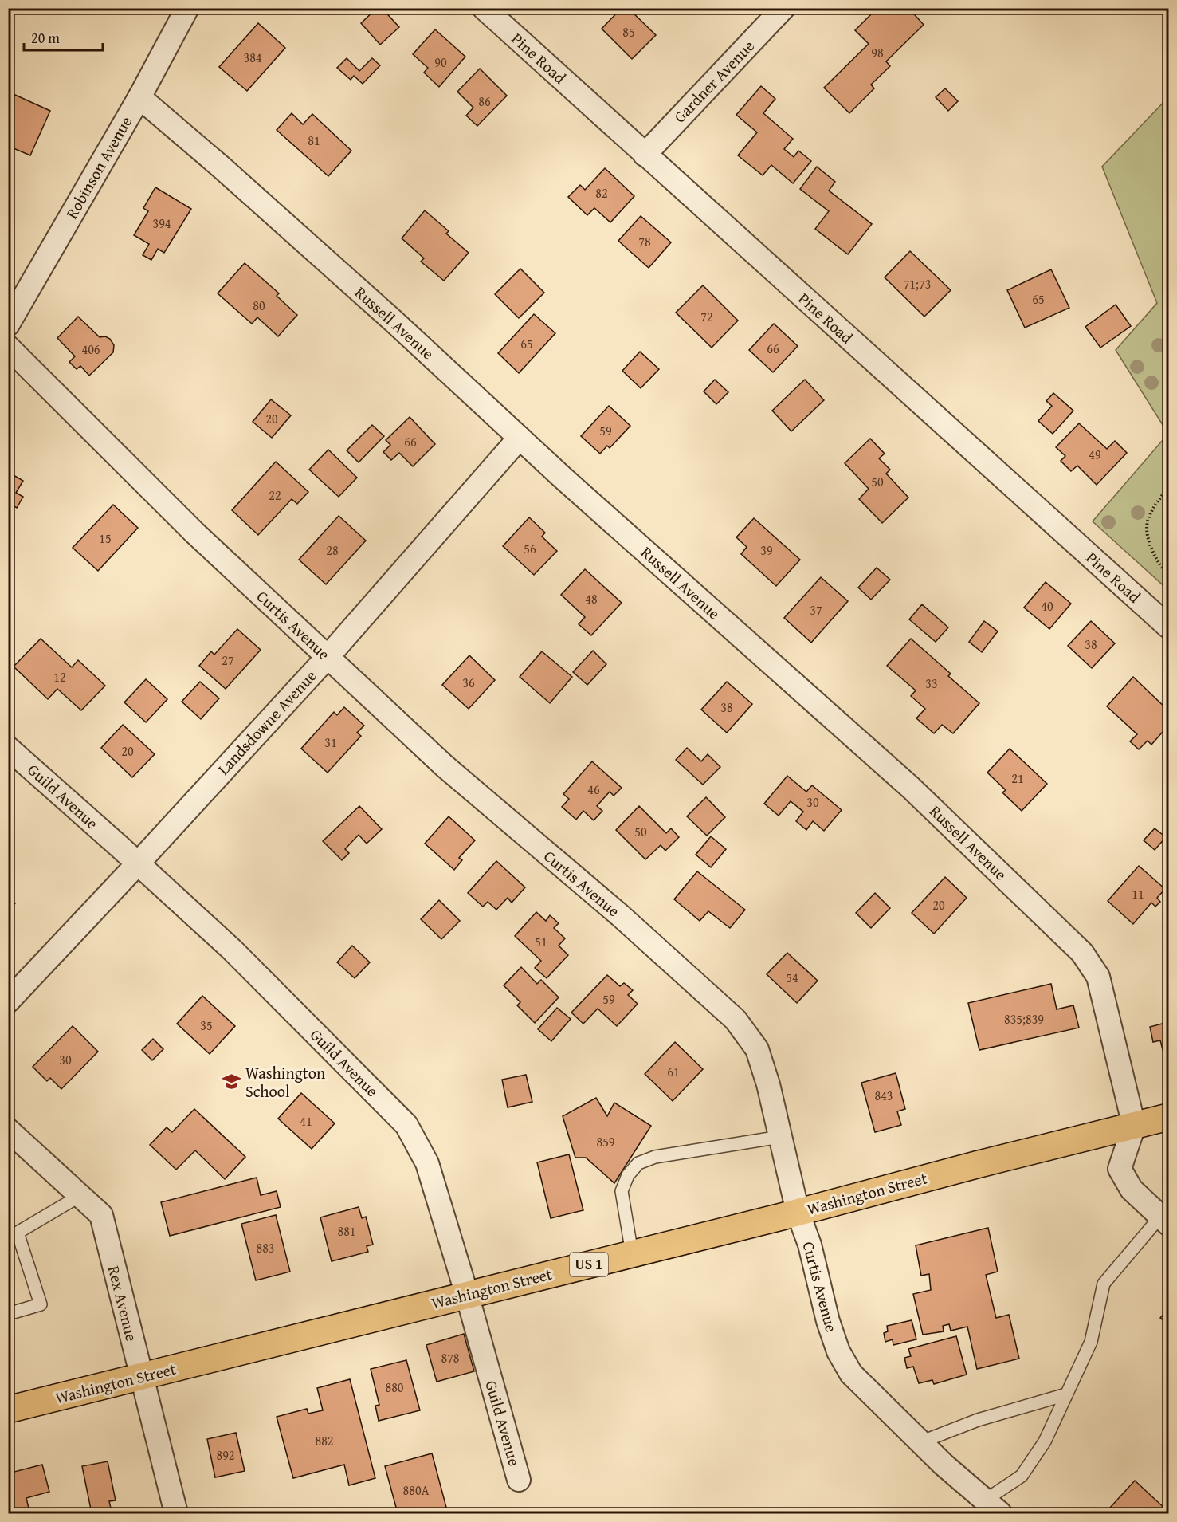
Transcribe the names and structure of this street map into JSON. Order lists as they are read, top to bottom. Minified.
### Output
{"streets":{"main road":["Washington Street","US 1"],"street":["Pine Road","Gardner Avenue","Robinson Avenue","Russell Avenue","Curtis Avenue","Landsdowne Avenue","Guild Avenue","Rex Avenue"]},"crossings":[["Pine Road","Gardner Avenue"],["Robinson Avenue","Russell Avenue"],["Russell Avenue","Landsdowne Avenue"],["Russell Avenue","Washington Street"],["Curtis Avenue","Landsdowne Avenue"],["Curtis Avenue","Washington Street"],["Landsdowne Avenue","Guild Avenue"],["Guild Avenue","Washington Street"],["Washington Street","Rex Avenue"]],"places":{"school or university":["Washington School"]},"house_numbers":["85","98","384","90","86","81","82","394","78","71;73","65","80","72","65","66","406","20","59","66","49","50","22","15","56","28","39","48","40","37","38","27","12","36","33","38","31","20","21","46","30","50","11","20","51","54","59","835;839","35","30","61","843","41","859","881","883","878","880","882","892","880A"],"scale_bar":"20 m"}
